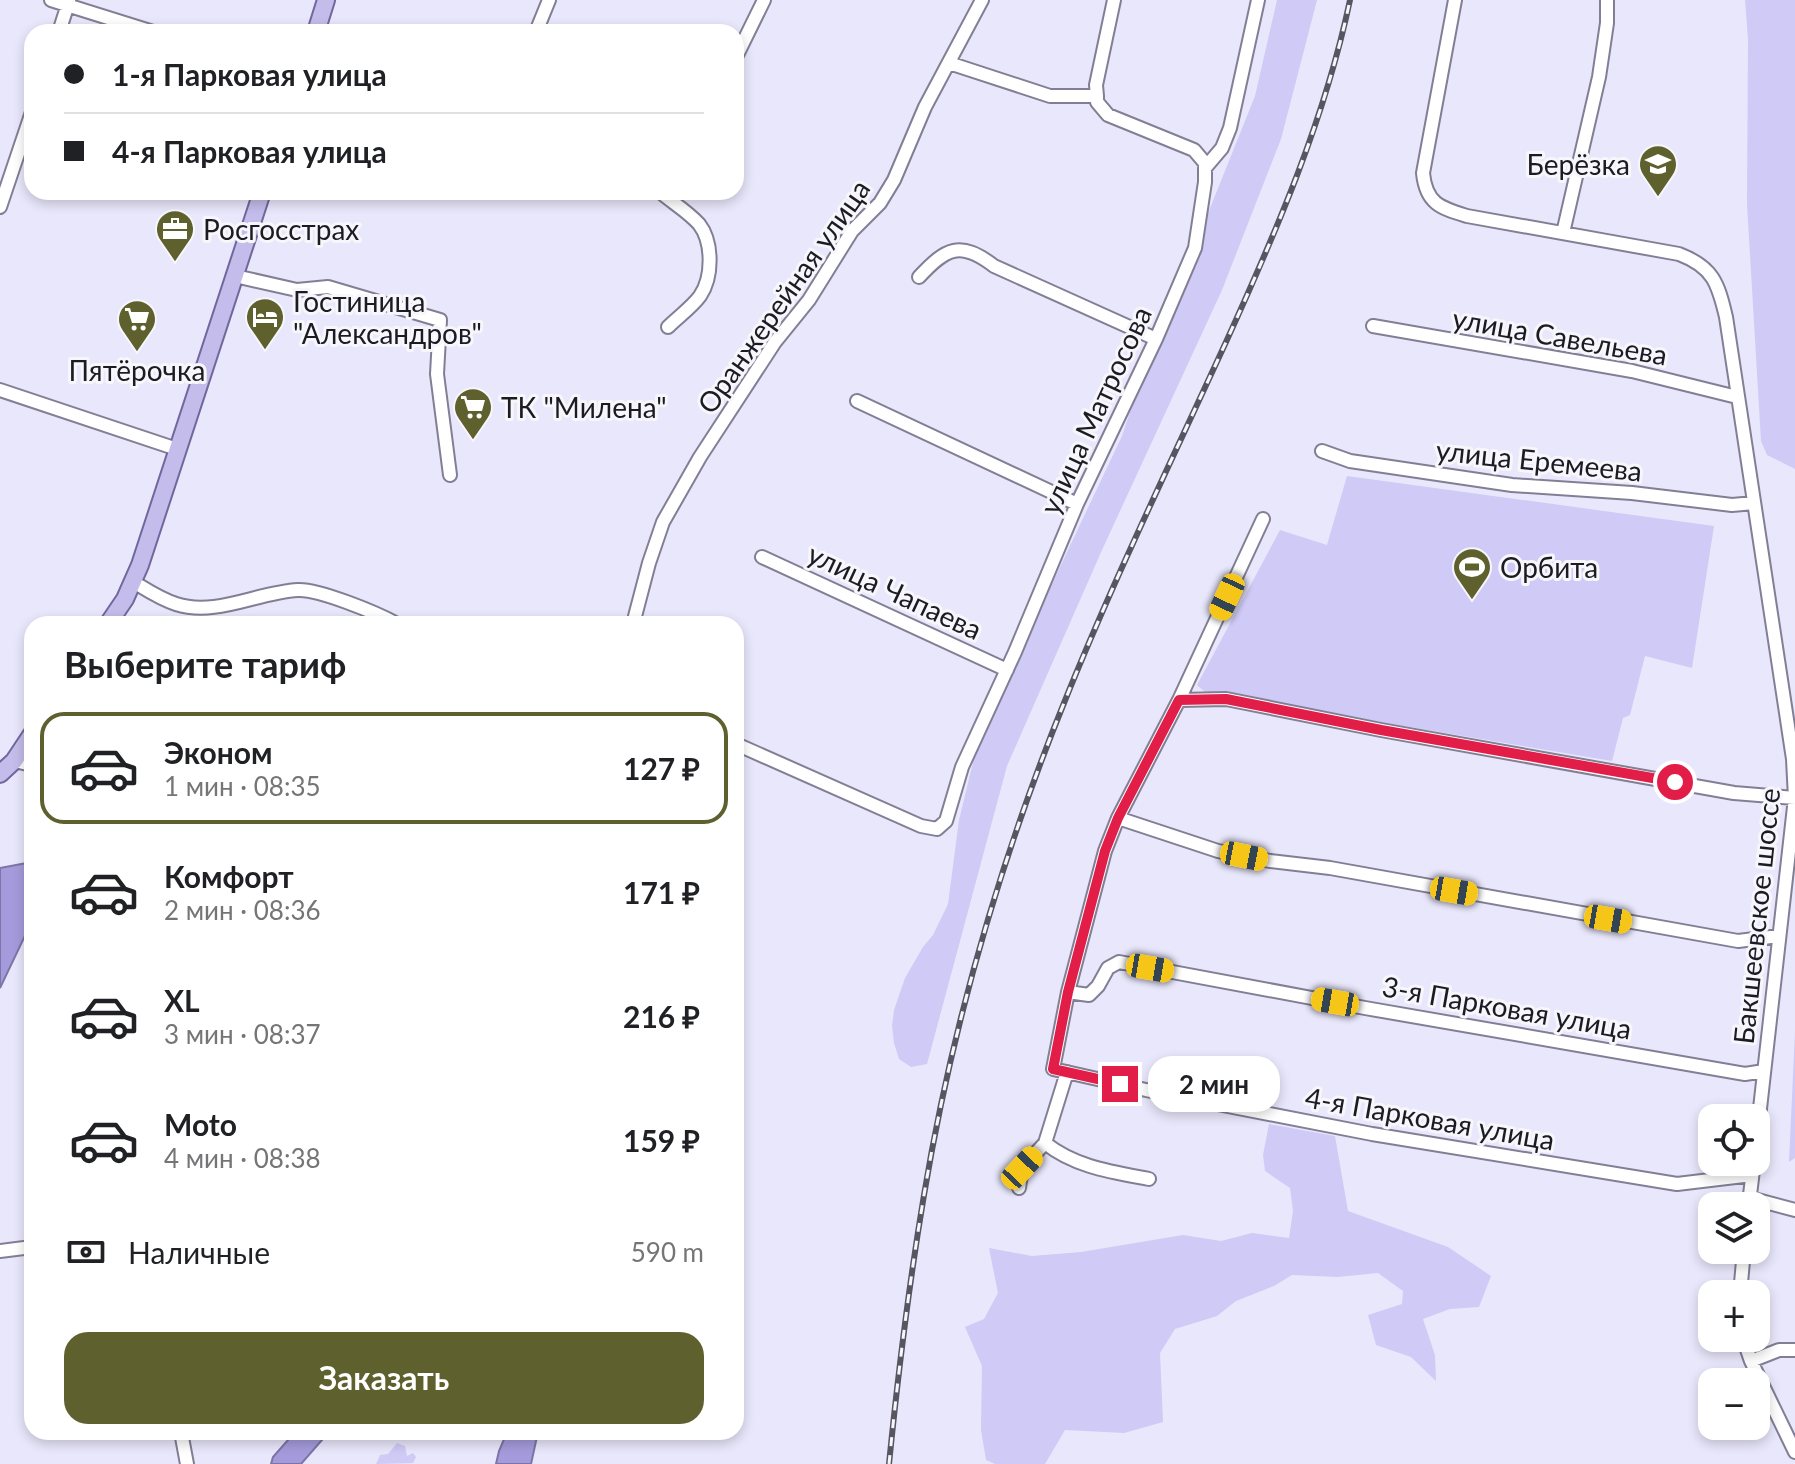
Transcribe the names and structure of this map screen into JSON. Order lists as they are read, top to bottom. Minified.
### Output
{"streets":{"street":["Оранжерейная улица","улица Савельева","улица Матросова","улица Еремеева","улица Чапаева","Бакшеевское шоссе","3-я Парковая улица","4-я Парковая улица"]},"crossings":[["улица Савельева","Бакшеевское шоссе"],["улица Матросова","улица Чапаева"],["улица Еремеева","Бакшеевское шоссе"],["Бакшеевское шоссе","3-я Парковая улица"],["3-я Парковая улица","4-я Парковая улица"]],"places":{"school or university":["Берёзка"],"office":["Росгосстрах"],"hotel":["Гостиница \"Александров\""],"supermarket":["Пятёрочка","ТК \"Милена\""],"sports":["Орбита"]},"page":{"banner":["1-я Парковая улица","4-я Парковая улица"],"heading":"Выберите тариф","list":[{"name":"Эконом","note":"1 мин · 08:35","value":"127 ₽"},{"name":"Комфорт","note":"2 мин · 08:36","value":"171 ₽"},{"name":"XL","note":"3 мин · 08:37","value":"216 ₽"},{"name":"Moto","note":"4 мин · 08:38","value":"159 ₽"}],"bubble":"2 мин","map_buttons":["+","−"],"pay":["Наличные","590 m"],"buttons":"Заказать"}}
